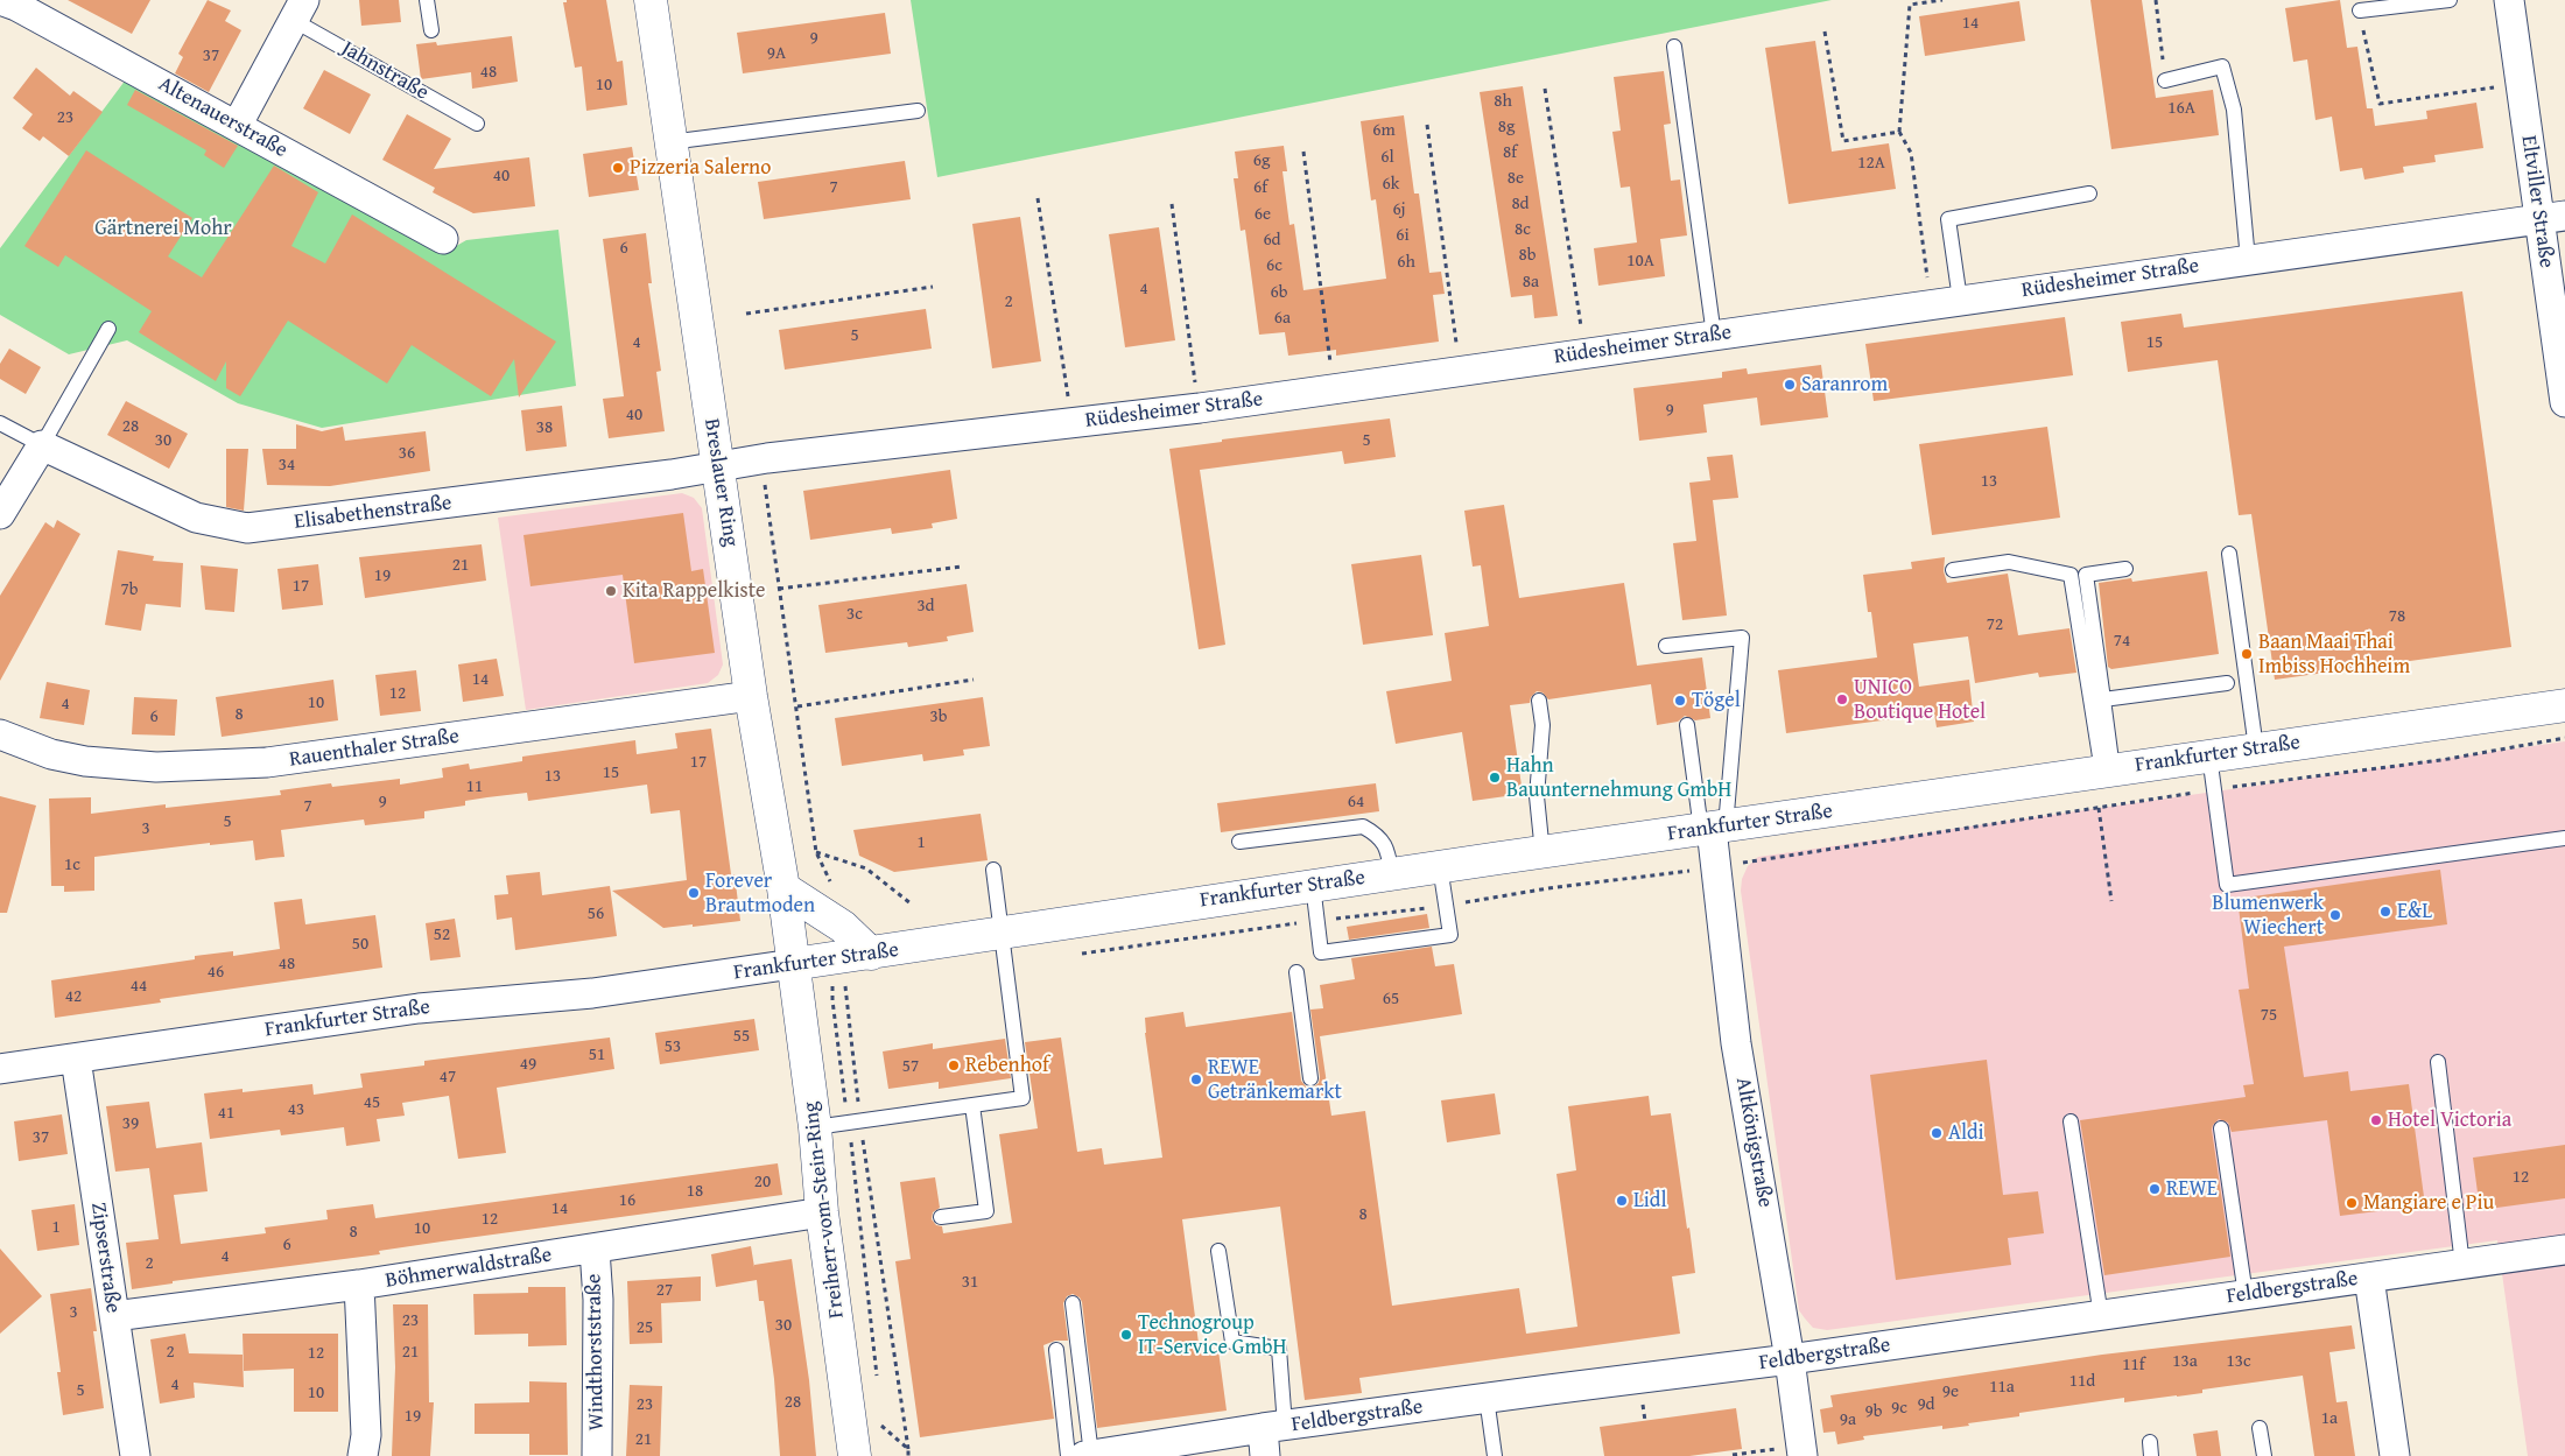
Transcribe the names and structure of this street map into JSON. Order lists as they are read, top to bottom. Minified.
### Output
{"streets":{"street":["Jahnstraße","Altenauerstraße","Eltviller Straße","Rüdesheimer Straße","Breslauer Ring","Elisabethenstraße","Rauenthaler Straße","Frankfurter Straße","Altkönigstraße","Freiherr-vom-Stein-Ring","Zipserstraße","Böhmerwaldstraße","Feldbergstraße","Windthorststraße"]},"crossings":[["Jahnstraße","Altenauerstraße"],["Eltviller Straße","Rüdesheimer Straße"],["Rüdesheimer Straße","Breslauer Ring"],["Rüdesheimer Straße","Elisabethenstraße"],["Breslauer Ring","Elisabethenstraße"],["Breslauer Ring","Rauenthaler Straße"],["Breslauer Ring","Frankfurter Straße"],["Breslauer Ring","Freiherr-vom-Stein-Ring"],["Frankfurter Straße","Altkönigstraße"],["Frankfurter Straße","Freiherr-vom-Stein-Ring"],["Frankfurter Straße","Zipserstraße"],["Altkönigstraße","Feldbergstraße"],["Freiherr-vom-Stein-Ring","Böhmerwaldstraße"],["Zipserstraße","Böhmerwaldstraße"],["Böhmerwaldstraße","Windthorststraße"]],"parks":["Gärtnerei Mohr"],"places":["Pizzeria Salerno","Saranrom","Kita Rappelkiste","Baan Maai Thai Imbiss Hochheim","UNICO Boutique Hotel","Tögel","Hahn Bauunternehmung GmbH","Forever Brautmoden","E&L","Blumenwerk Wiechert","Rebenhof","REWE Getränkemarkt","Hotel Victoria","Aldi","REWE","Lidl","Mangiare e Piu","Technogroup IT-Service GmbH"],"house_numbers":["14","9","9A","37","48","10","8h","16A","23","8g","6m","8f","6l","6g","12A","40","8e","6k","7","6f","8d","6j","6e","8c","6i","6d","6","8b","10A","6h","6c","8a","4","6b","2","6a","5","4","15","9","40","28","38","30","5","36","34","13","21","19","17","7b","3d","3c","78","72","74","14","12","10","4","8","6","3b","17","15","13","11","9","64","7","5","3","1","1c","56","52","50","48","46","44","42","65","75","55","53","51","49","57","47","45","43","41","39","37","12","20","18","16","14","8","12","1","10","8","6","4","2","31","27","3","23","30","25","2","21","12","13a","13c","11f","11d","4","11a","5","9e","10","28","23","9d","9c","9b","19","1a","9a","21"]}
